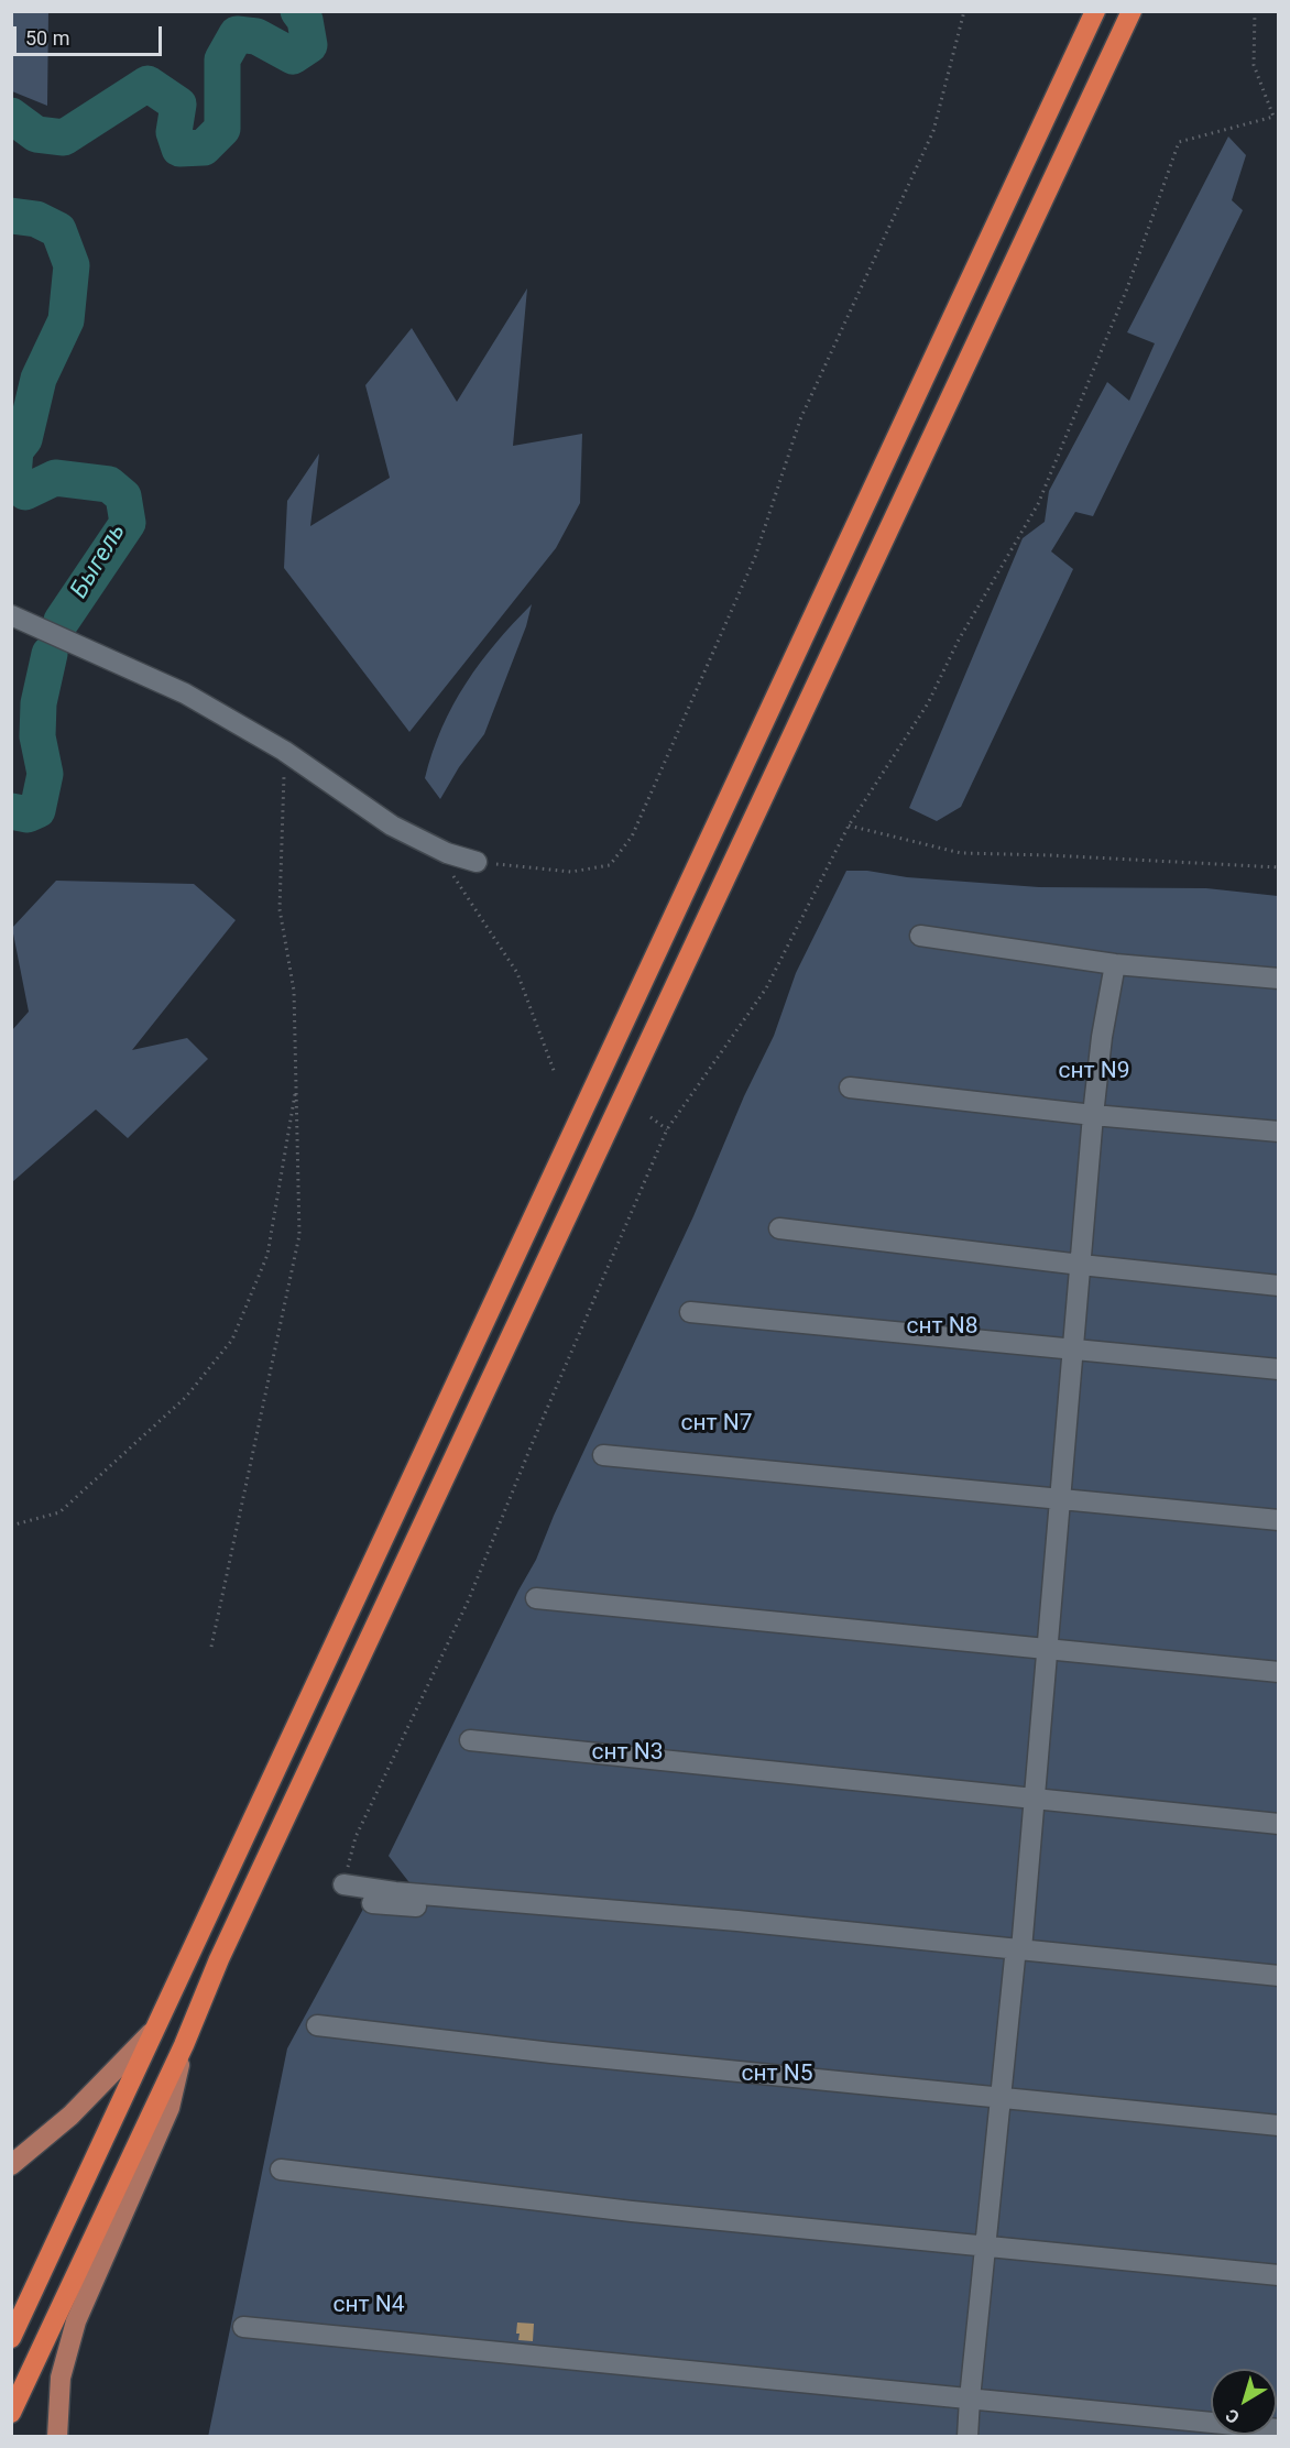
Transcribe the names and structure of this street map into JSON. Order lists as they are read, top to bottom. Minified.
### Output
{"water":["Быгель"],"parks":["снт N9","снт N8","снт N7","снт N3","снт N5","снт N4"],"scale_bar":"50 m","north":"bottom left"}
